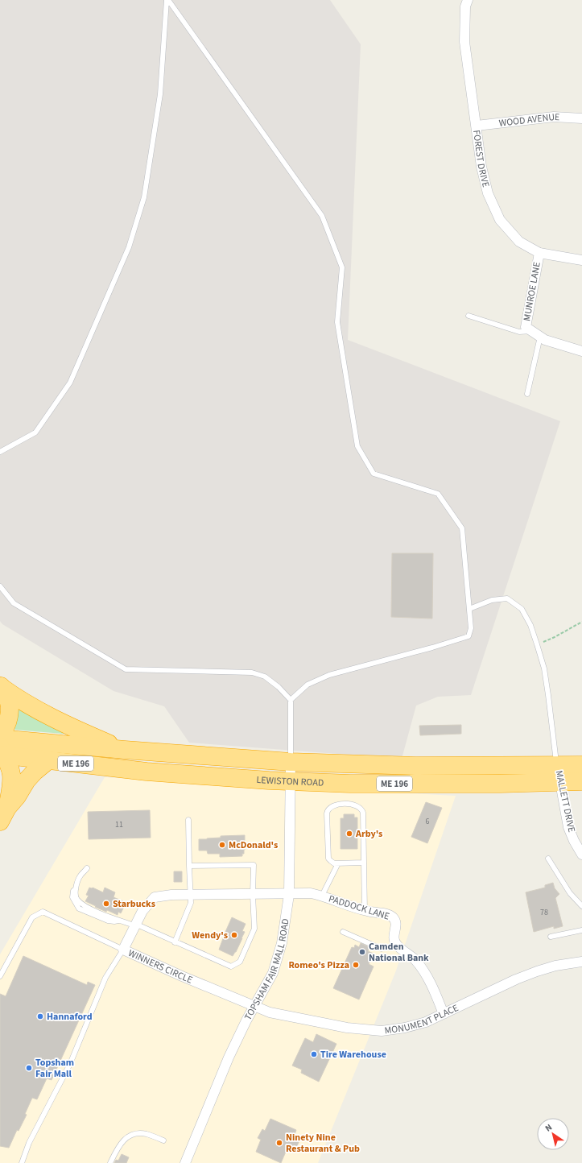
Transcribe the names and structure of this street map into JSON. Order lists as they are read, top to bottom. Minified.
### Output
{"streets":{"highway":["ME 196","LEWISTON ROAD"],"street":["WOOD AVENUE","FOREST DRIVE","MUNROE LANE","MALLETT DRIVE","PADDOCK LANE","WINNERS CIRCLE","TOPSHAM FAIR MALL ROAD","MONUMENT PLACE"]},"crossings":[["WOOD AVENUE","FOREST DRIVE"],["FOREST DRIVE","MUNROE LANE"],["LEWISTON ROAD","MALLETT DRIVE"],["LEWISTON ROAD","TOPSHAM FAIR MALL ROAD"],["PADDOCK LANE","WINNERS CIRCLE"],["PADDOCK LANE","TOPSHAM FAIR MALL ROAD"],["WINNERS CIRCLE","TOPSHAM FAIR MALL ROAD"],["WINNERS CIRCLE","MONUMENT PLACE"],["TOPSHAM FAIR MALL ROAD","MONUMENT PLACE"]],"places":["Arby's","McDonald's","Starbucks","Wendy's","Camden National Bank","Romeo's Pizza","Hannaford","Tire Warehouse","Topsham Fair Mall","Ninety Nine Restaurant & Pub"],"house_numbers":["6","11","78"],"north":"top left"}
